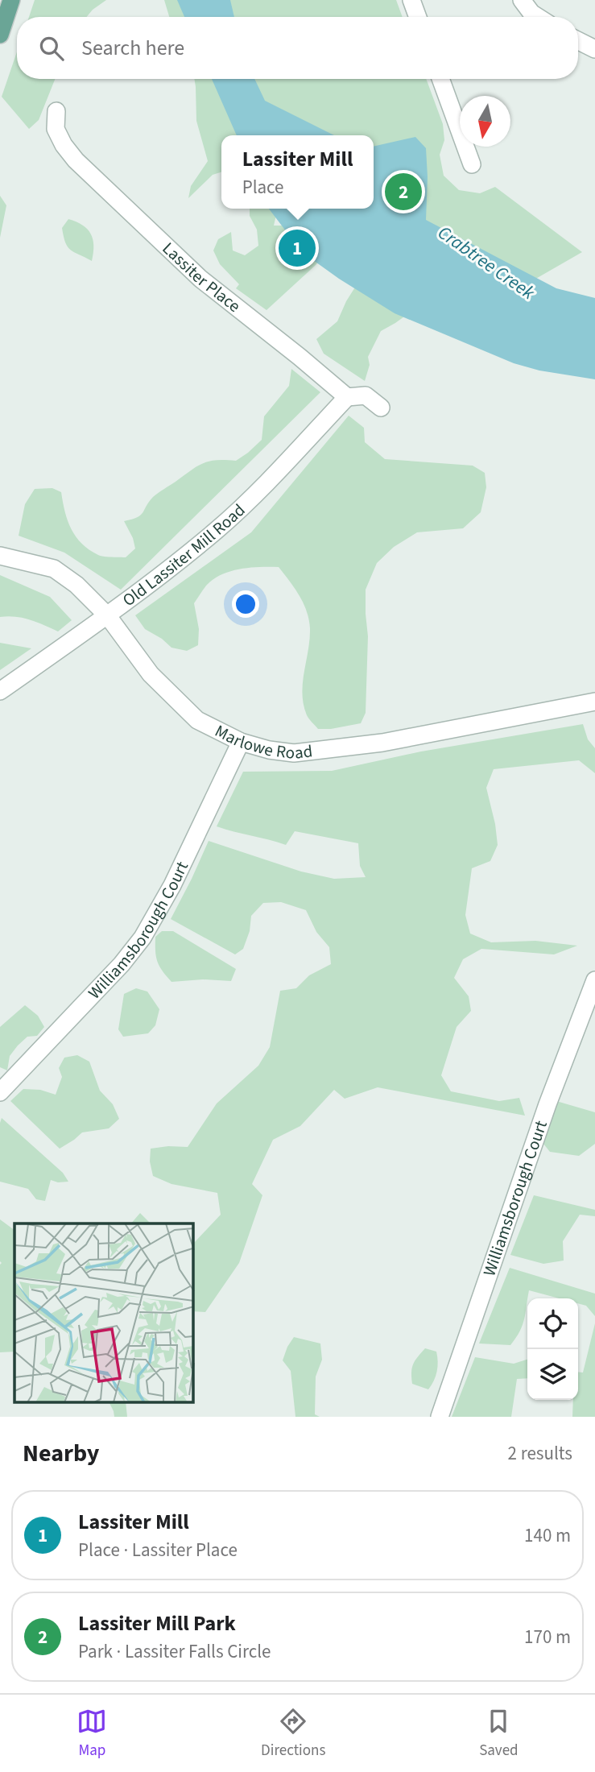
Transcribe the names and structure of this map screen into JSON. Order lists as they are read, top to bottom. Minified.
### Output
{"streets":{"street":["Lassiter Place","Old Lassiter Mill Road","Marlowe Road","Williamsborough Court"]},"crossings":[["Lassiter Place","Old Lassiter Mill Road"],["Old Lassiter Mill Road","Marlowe Road"],["Marlowe Road","Williamsborough Court"]],"water":["Crabtree Creek"],"north":"bottom","page":{"search":"Search here","popup":["Lassiter Mill","Place"],"pins":["2","1"],"heading":["Nearby","2 results"],"list":[{"mark":"1","name":"Lassiter Mill","note":"Place · Lassiter Place","value":"140 m"},{"mark":"2","name":"Lassiter Mill Park","note":"Park · Lassiter Falls Circle","value":"170 m"}],"nav":["Map","Directions","Saved"]}}
